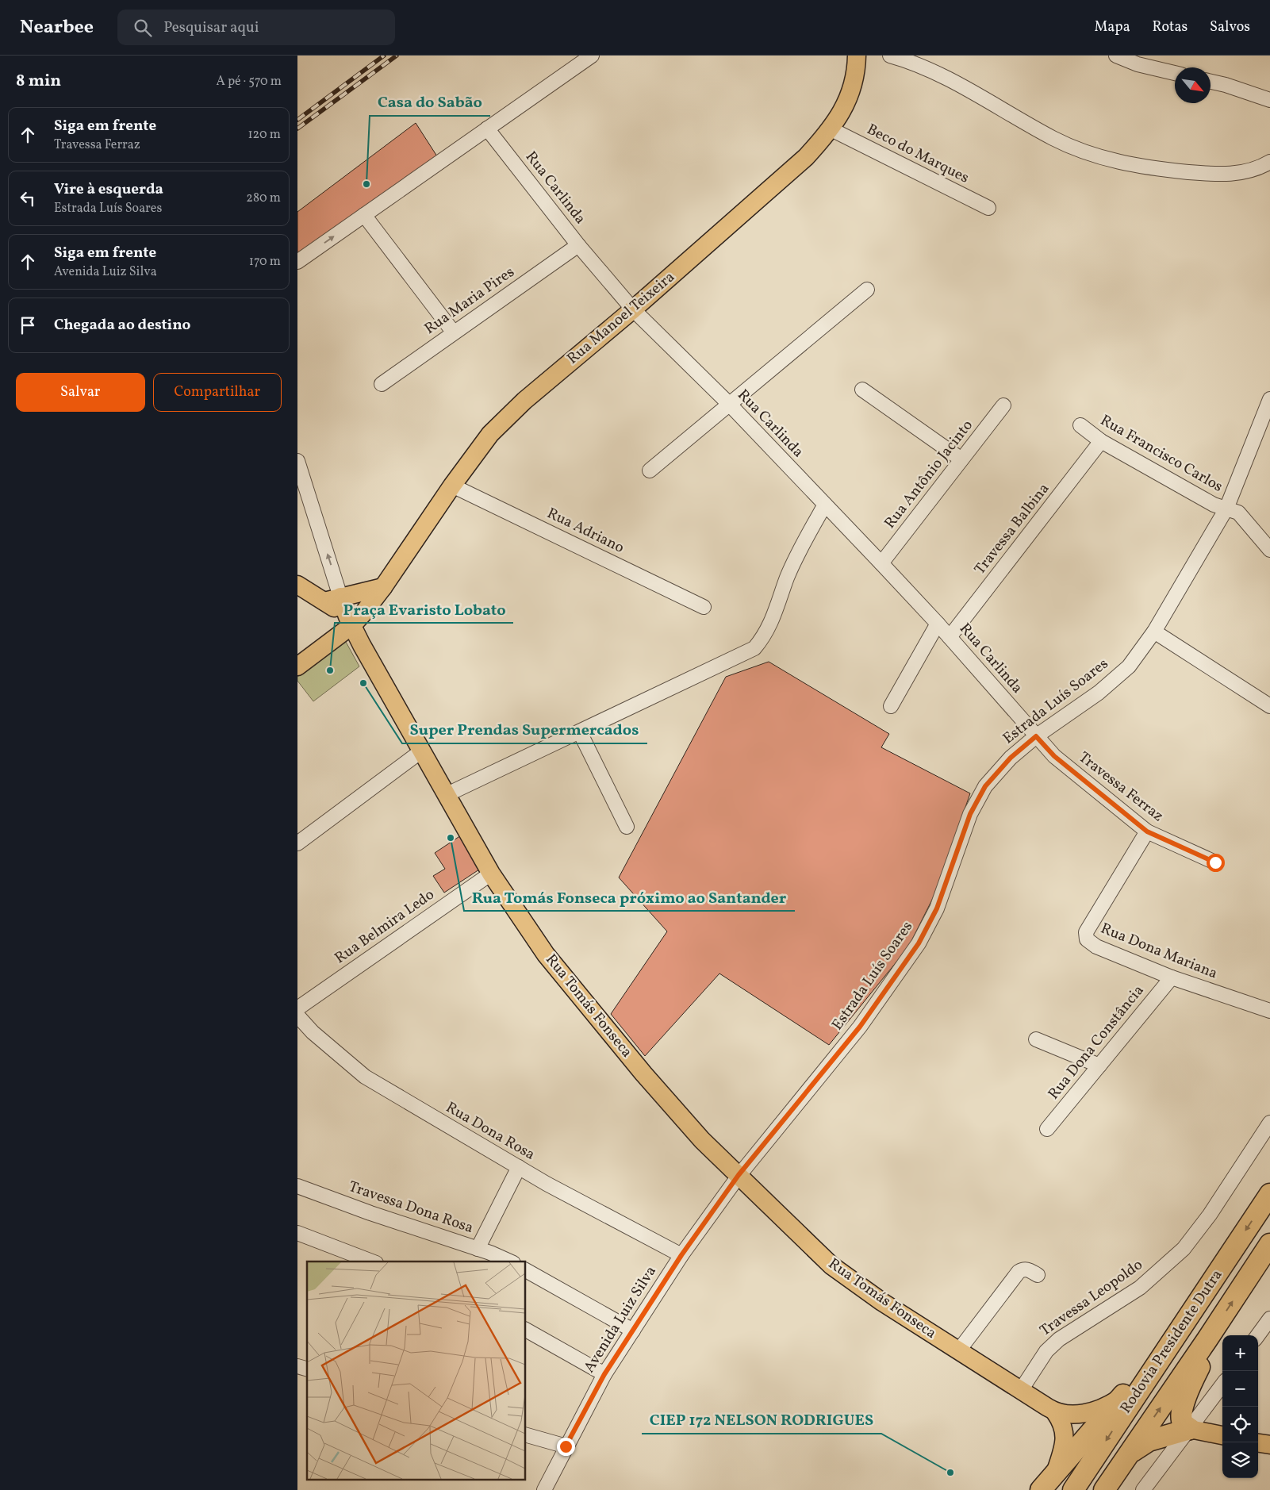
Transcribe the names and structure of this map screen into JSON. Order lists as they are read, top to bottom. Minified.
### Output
{"streets":{"highway":["Rodovia Presidente Dutra"],"main road":["Rua Manoel Teixeira","Rua Tomás Fonseca"],"street":["Beco do Marques","Rua Carlinda","Rua Maria Pires","Rua Francisco Carlos","Rua Antônio Jacinto","Travessa Balbina","Rua Adriano","Estrada Luís Soares","Travessa Ferraz","Rua Belmira Ledo","Rua Dona Mariana","Rua Dona Constância","Rua Dona Rosa","Travessa Dona Rosa","Travessa Leopoldo","Avenida Luiz Silva"]},"crossings":[["Beco do Marques","Rua Manoel Teixeira"],["Rua Carlinda","Rua Maria Pires"],["Rua Carlinda","Rua Manoel Teixeira"],["Rua Carlinda","Rua Antônio Jacinto"],["Rua Carlinda","Travessa Balbina"],["Rua Carlinda","Estrada Luís Soares"],["Rua Carlinda","Travessa Ferraz"],["Rua Manoel Teixeira","Rua Adriano"],["Rua Manoel Teixeira","Rua Tomás Fonseca"],["Rua Francisco Carlos","Travessa Balbina"],["Rua Francisco Carlos","Estrada Luís Soares"],["Estrada Luís Soares","Travessa Ferraz"],["Estrada Luís Soares","Rua Tomás Fonseca"],["Estrada Luís Soares","Avenida Luiz Silva"],["Travessa Ferraz","Rua Dona Mariana"],["Rua Belmira Ledo","Rua Tomás Fonseca"],["Rua Dona Mariana","Rua Dona Constância"],["Rua Tomás Fonseca","Travessa Leopoldo"],["Rua Tomás Fonseca","Avenida Luiz Silva"],["Rua Dona Rosa","Avenida Luiz Silva"]],"places":["Casa do Sabão","Praça Evaristo Lobato","Super Prendas Supermercados","Rua Tomás Fonseca próximo ao Santander","CIEP 172 NELSON RODRIGUES"],"north":"bottom right","page":{"header":"Nearbee","search":"Pesquisar aqui","nav":["Mapa","Rotas","Salvos"],"heading":["8 min","A pé · 570 m"],"list":[["Siga em frente","Travessa Ferraz","120 m"],["Vire à esquerda","Estrada Luís Soares","280 m"],["Siga em frente","Avenida Luiz Silva","170 m"],"Chegada ao destino"],"buttons":["Salvar","Compartilhar"],"map_buttons":["+","−"]}}
